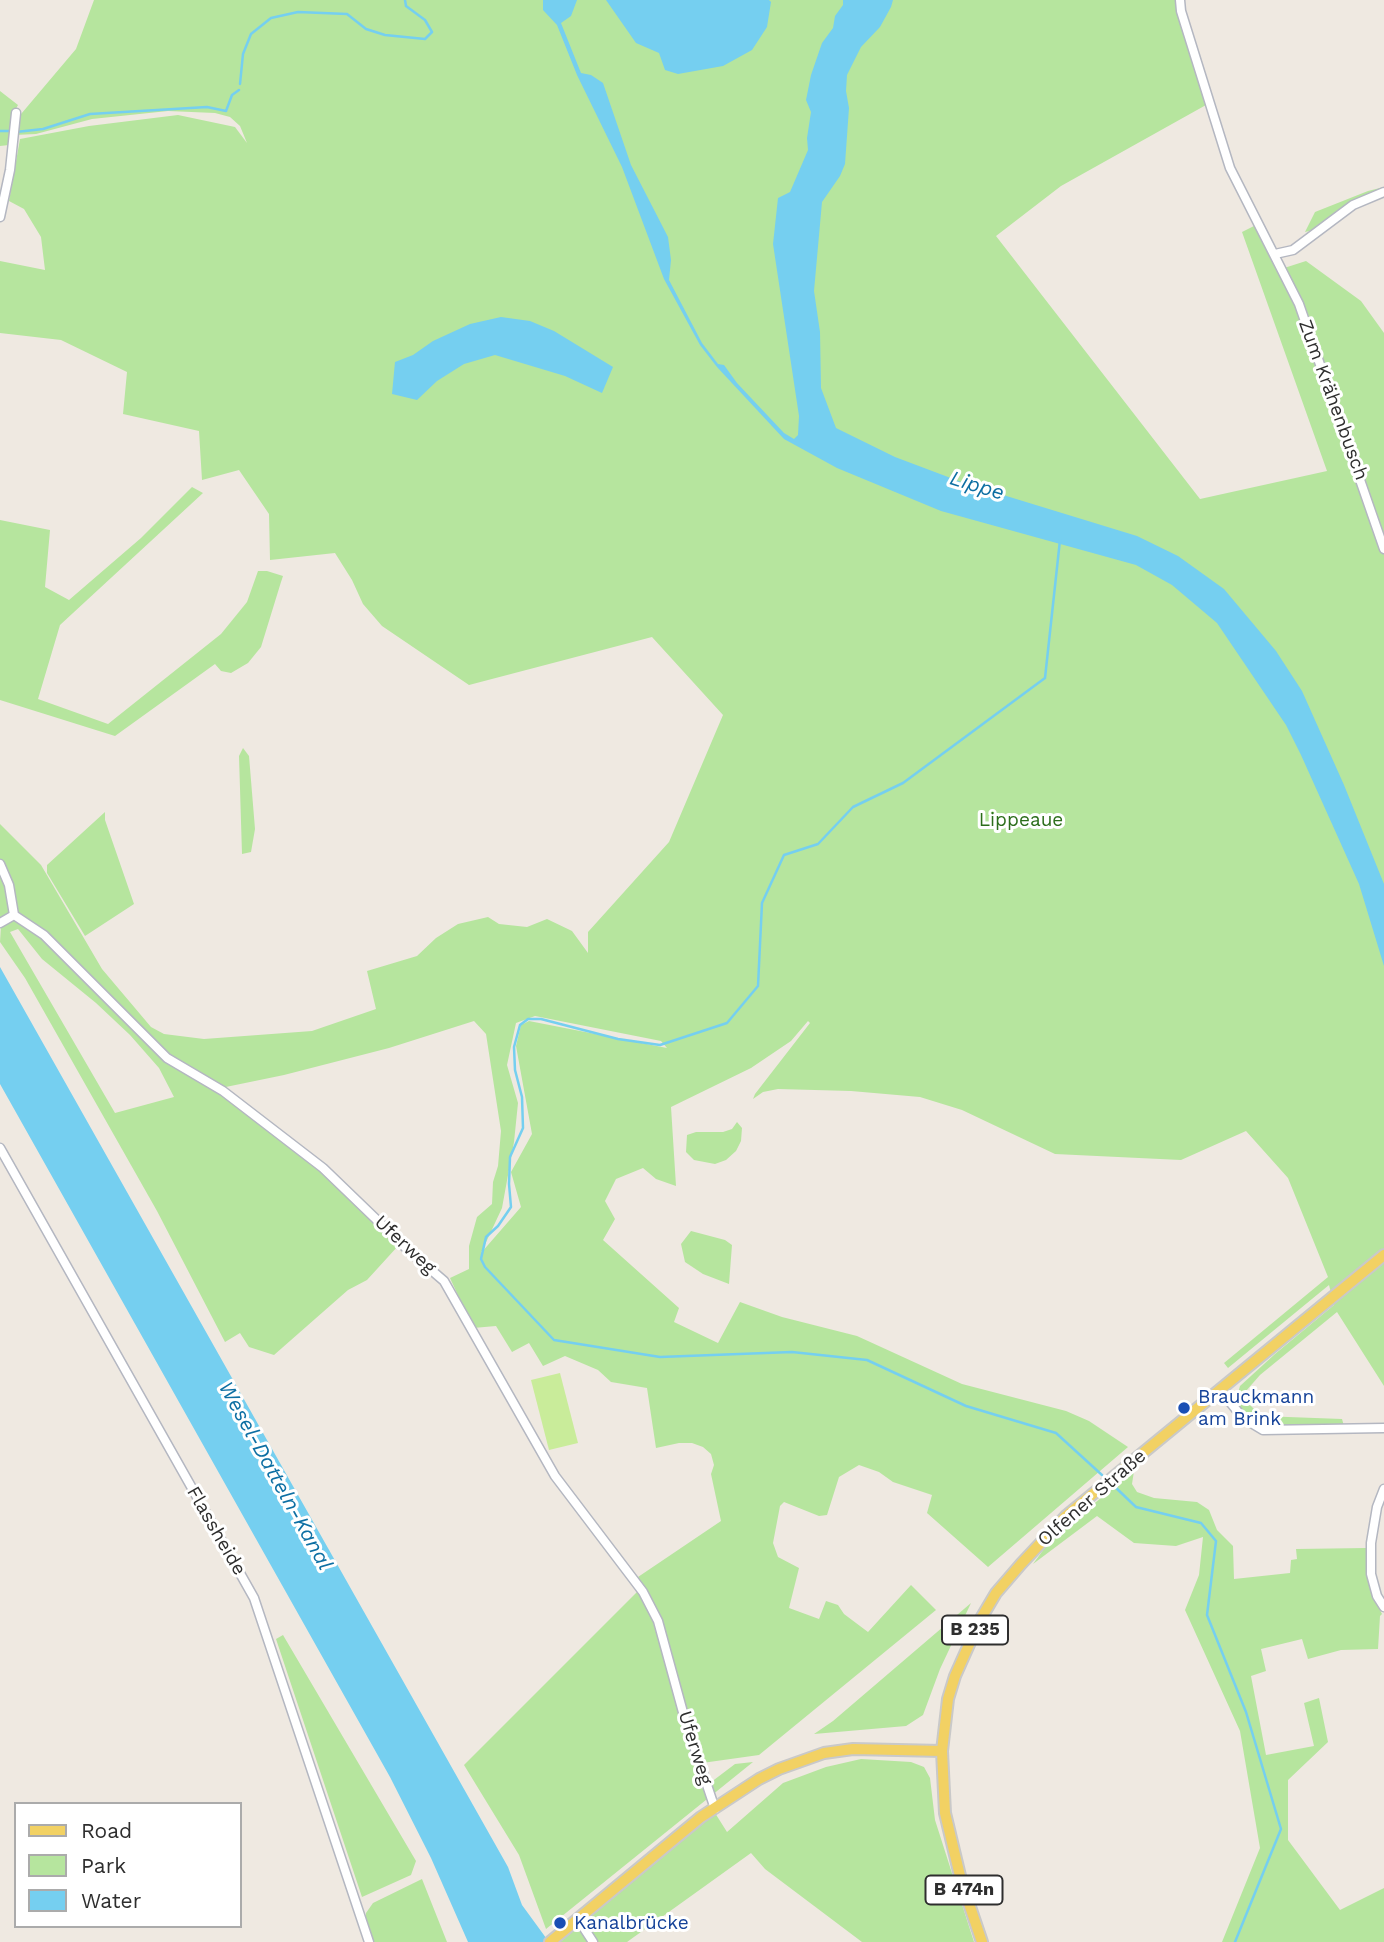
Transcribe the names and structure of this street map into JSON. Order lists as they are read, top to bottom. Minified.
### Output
{"streets":{"main road":["Olfener Straße","B 235","B 474n"],"street":["Zum Krähenbusch","Uferweg","Flassheide"]},"crossings":[["Olfener Straße","B 474n"]],"water":["Lippe","Wesel-Datteln-Kanal"],"parks":["Lippeaue"],"places":["Brauckmann am Brink","Kanalbrücke"],"legend":["Road","Park","Water"]}
